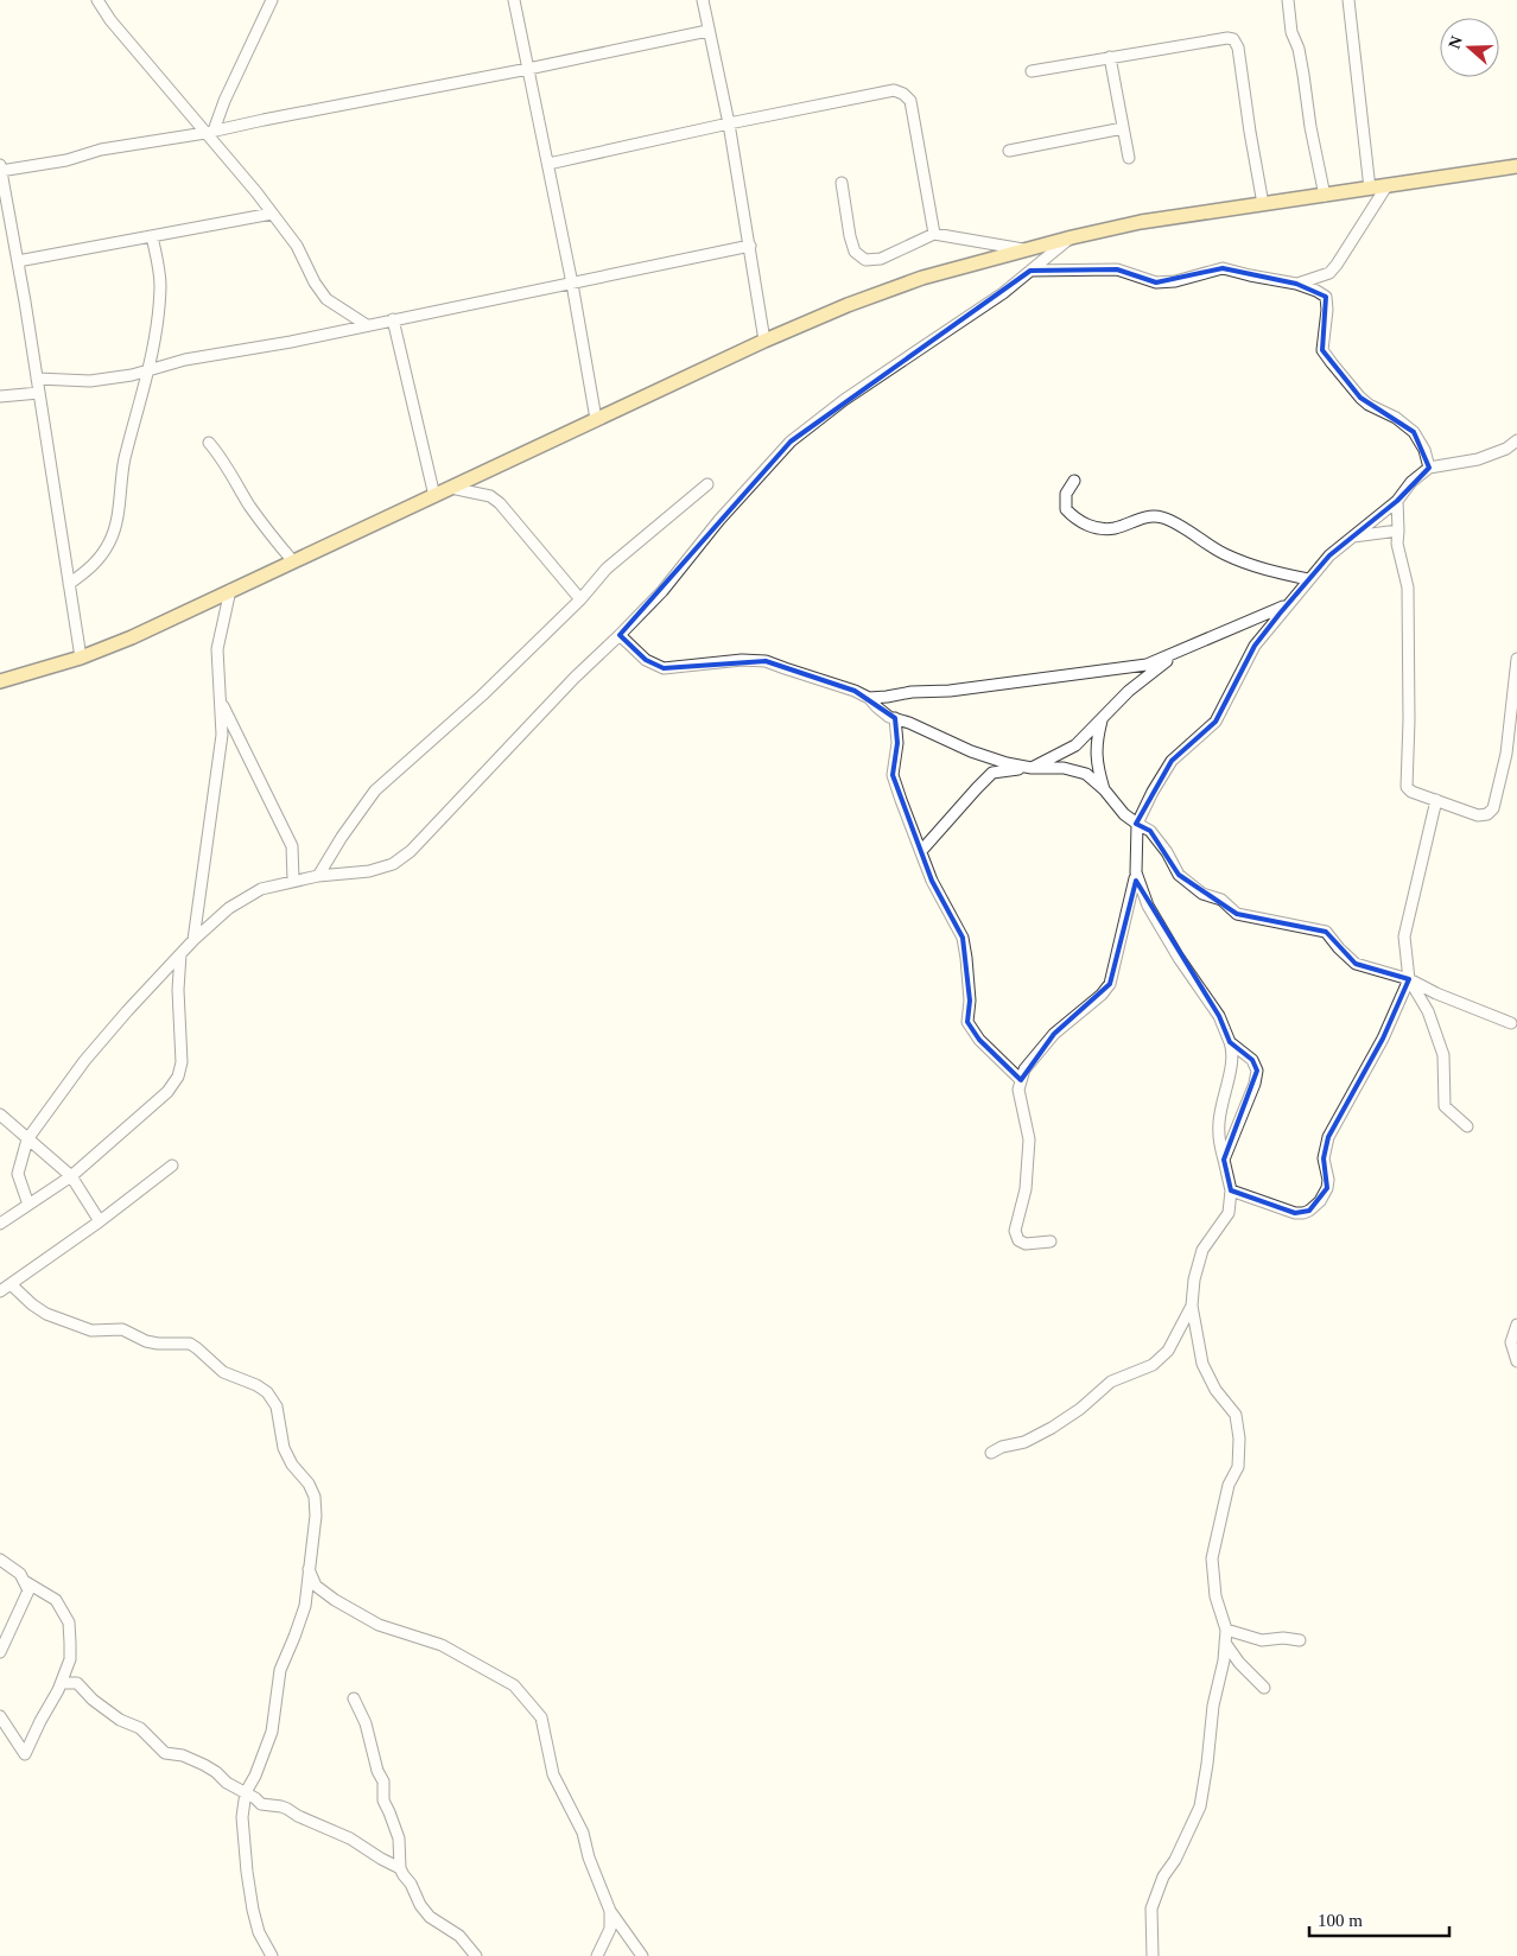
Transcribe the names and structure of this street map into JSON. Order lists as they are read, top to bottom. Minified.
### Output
{"scale_bar":"100 m","north":"left"}
